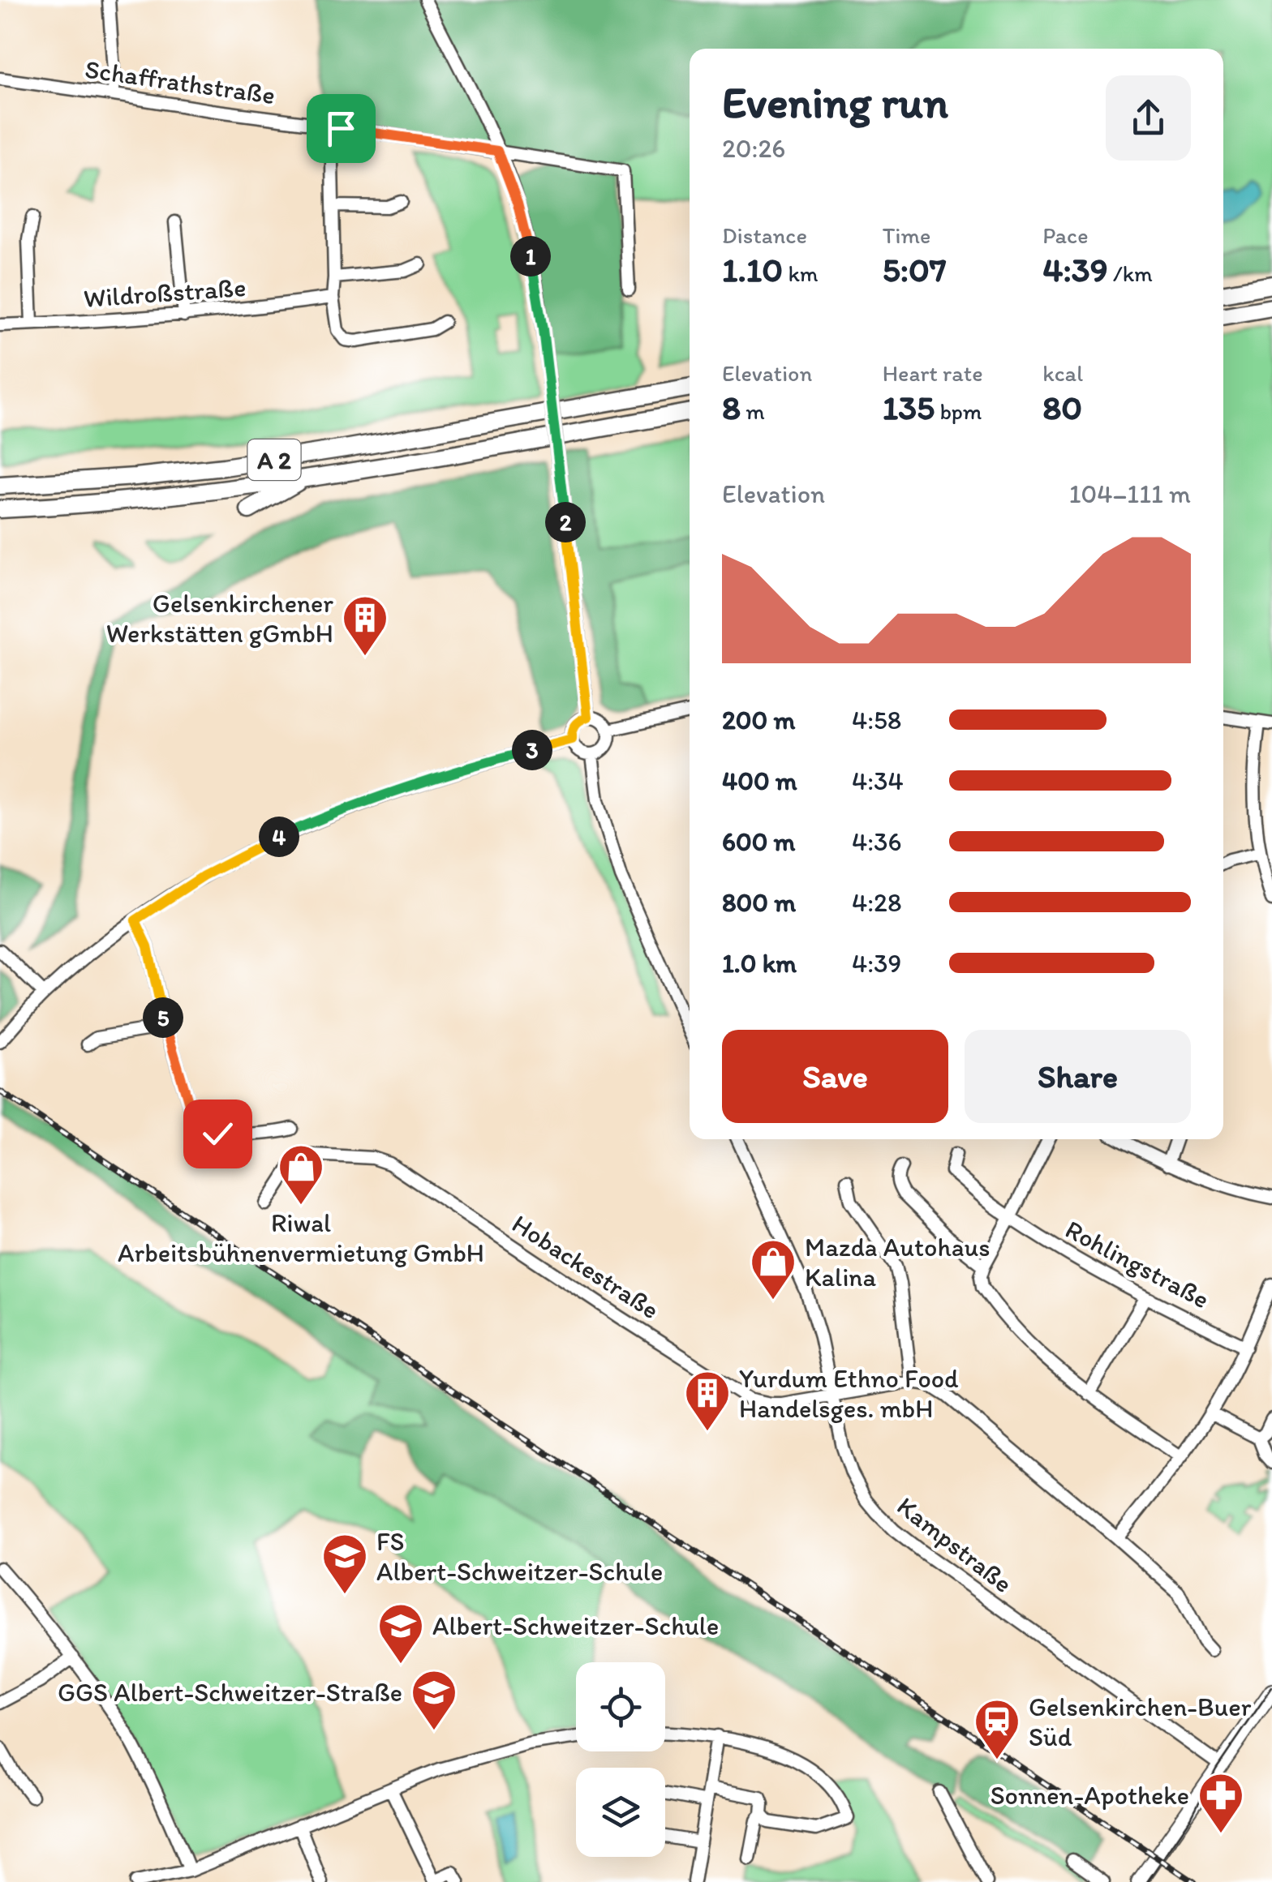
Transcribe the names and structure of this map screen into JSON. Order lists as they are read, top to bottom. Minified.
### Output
{"streets":{"highway":["A 2"],"street":["Schaffrathstraße","Wildroßstraße","Rohlingstraße","Hobackestraße","Kampstraße"]},"crossings":[["Hobackestraße","Kampstraße"]],"places":{"building":["Gelsenkirchener Werkstätten gGmbH","Yurdum Ethno Food Handelsges. mbH"],"shop":["Riwal Arbeitsbühnenvermietung GmbH","Mazda Autohaus Kalina"],"school or university":["FS Albert-Schweitzer-Schule","Albert-Schweitzer-Schule","GGS Albert-Schweitzer-Straße"],"station":["Gelsenkirchen-Buer Süd"],"pharmacy":["Sonnen-Apotheke"]},"page":{"heading":["Evening run","20:26"],"stats":[["Distance","1.10 km"],["Time","5:07"],["Pace","4:39 /km"],["Elevation","8 m"],["Heart rate","135 bpm"],["kcal","80"]],"pins":["1","2","3","4","5"],"chart":["Elevation","104–111 m"],"list":[{"name":"200 m","note":"4:58"},{"name":"400 m","note":"4:34"},{"name":"600 m","note":"4:36"},{"name":"800 m","note":"4:28"},{"name":"1.0 km","note":"4:39"}],"buttons":["Save","Share"]}}
